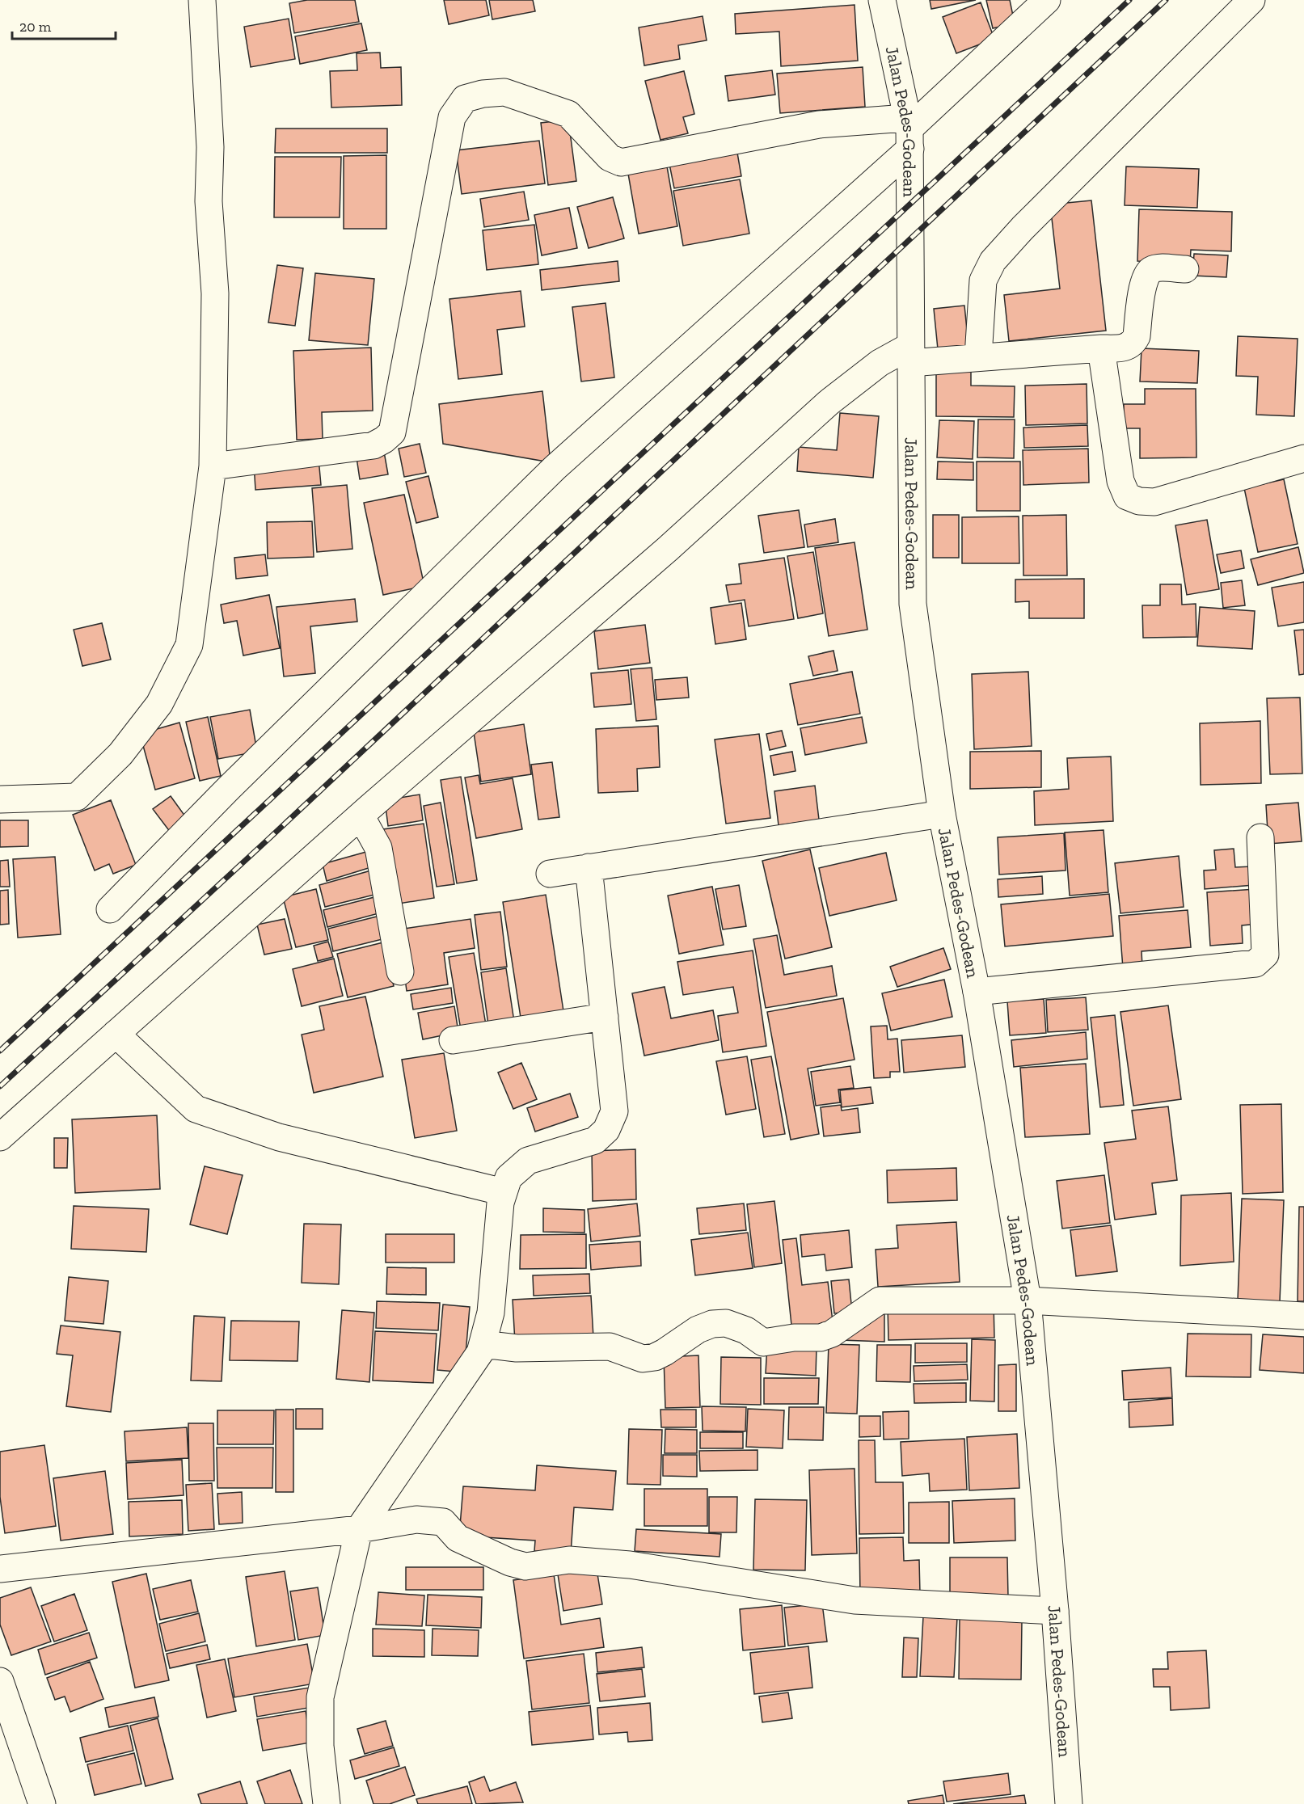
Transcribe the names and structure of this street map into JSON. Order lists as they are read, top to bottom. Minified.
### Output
{"streets":{"street":["Jalan Pedes-Godean"]},"scale_bar":"20 m"}
